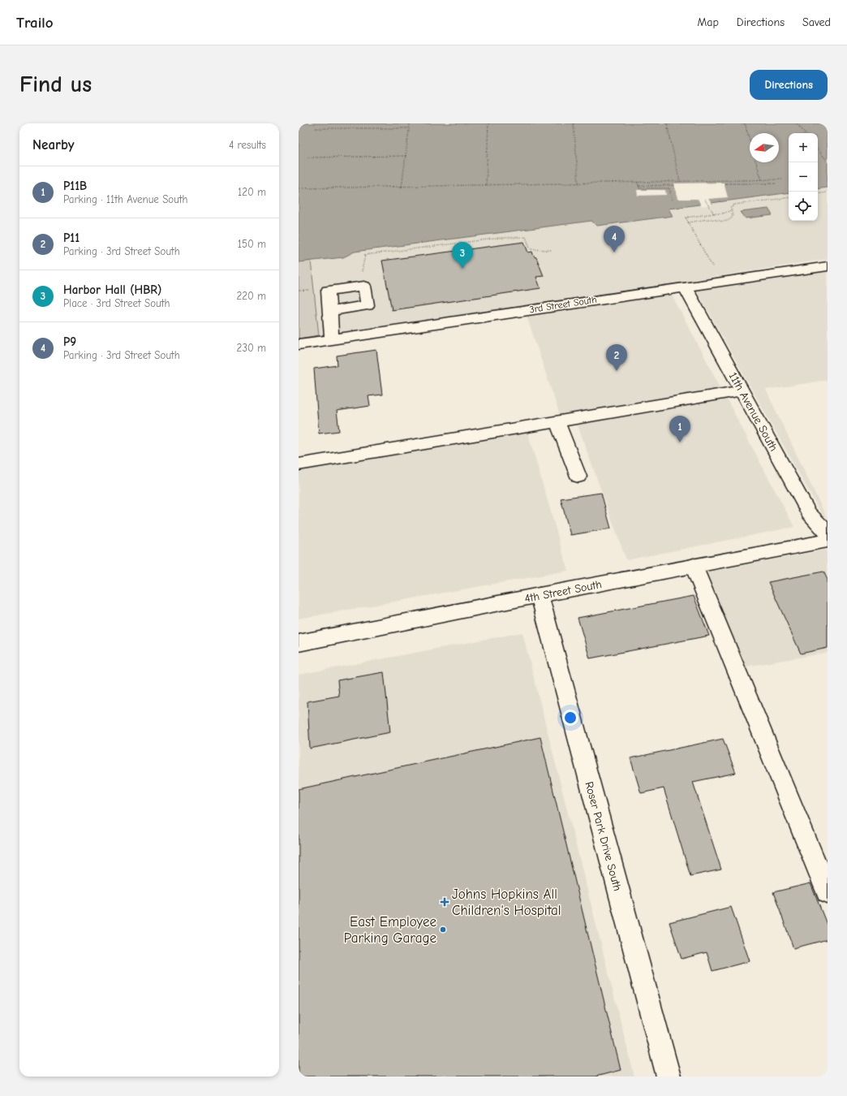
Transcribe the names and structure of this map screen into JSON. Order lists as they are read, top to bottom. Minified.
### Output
{"streets":{"street":["3rd Street South","11th Avenue South","4th Street South","Roser Park Drive South"]},"crossings":[["3rd Street South","11th Avenue South"],["4th Street South","Roser Park Drive South"]],"places":{"health":["Johns Hopkins All Children's Hospital"],"other":["East Employee Parking Garage"]},"north":"left","page":{"header":"Trailo","nav":["Map","Directions","Saved"],"buttons":"Directions","title":"Find us","heading":["Nearby","4 results"],"map_buttons":["+","−"],"list":[{"mark":"1","name":"P11B","note":"Parking · 11th Avenue South","value":"120 m"},{"mark":"2","name":"P11","note":"Parking · 3rd Street South","value":"150 m"},{"mark":"3","name":"Harbor Hall (HBR)","note":"Place · 3rd Street South","value":"220 m"},{"mark":"4","name":"P9","note":"Parking · 3rd Street South","value":"230 m"}],"pins":["4","3","2","1"]}}
